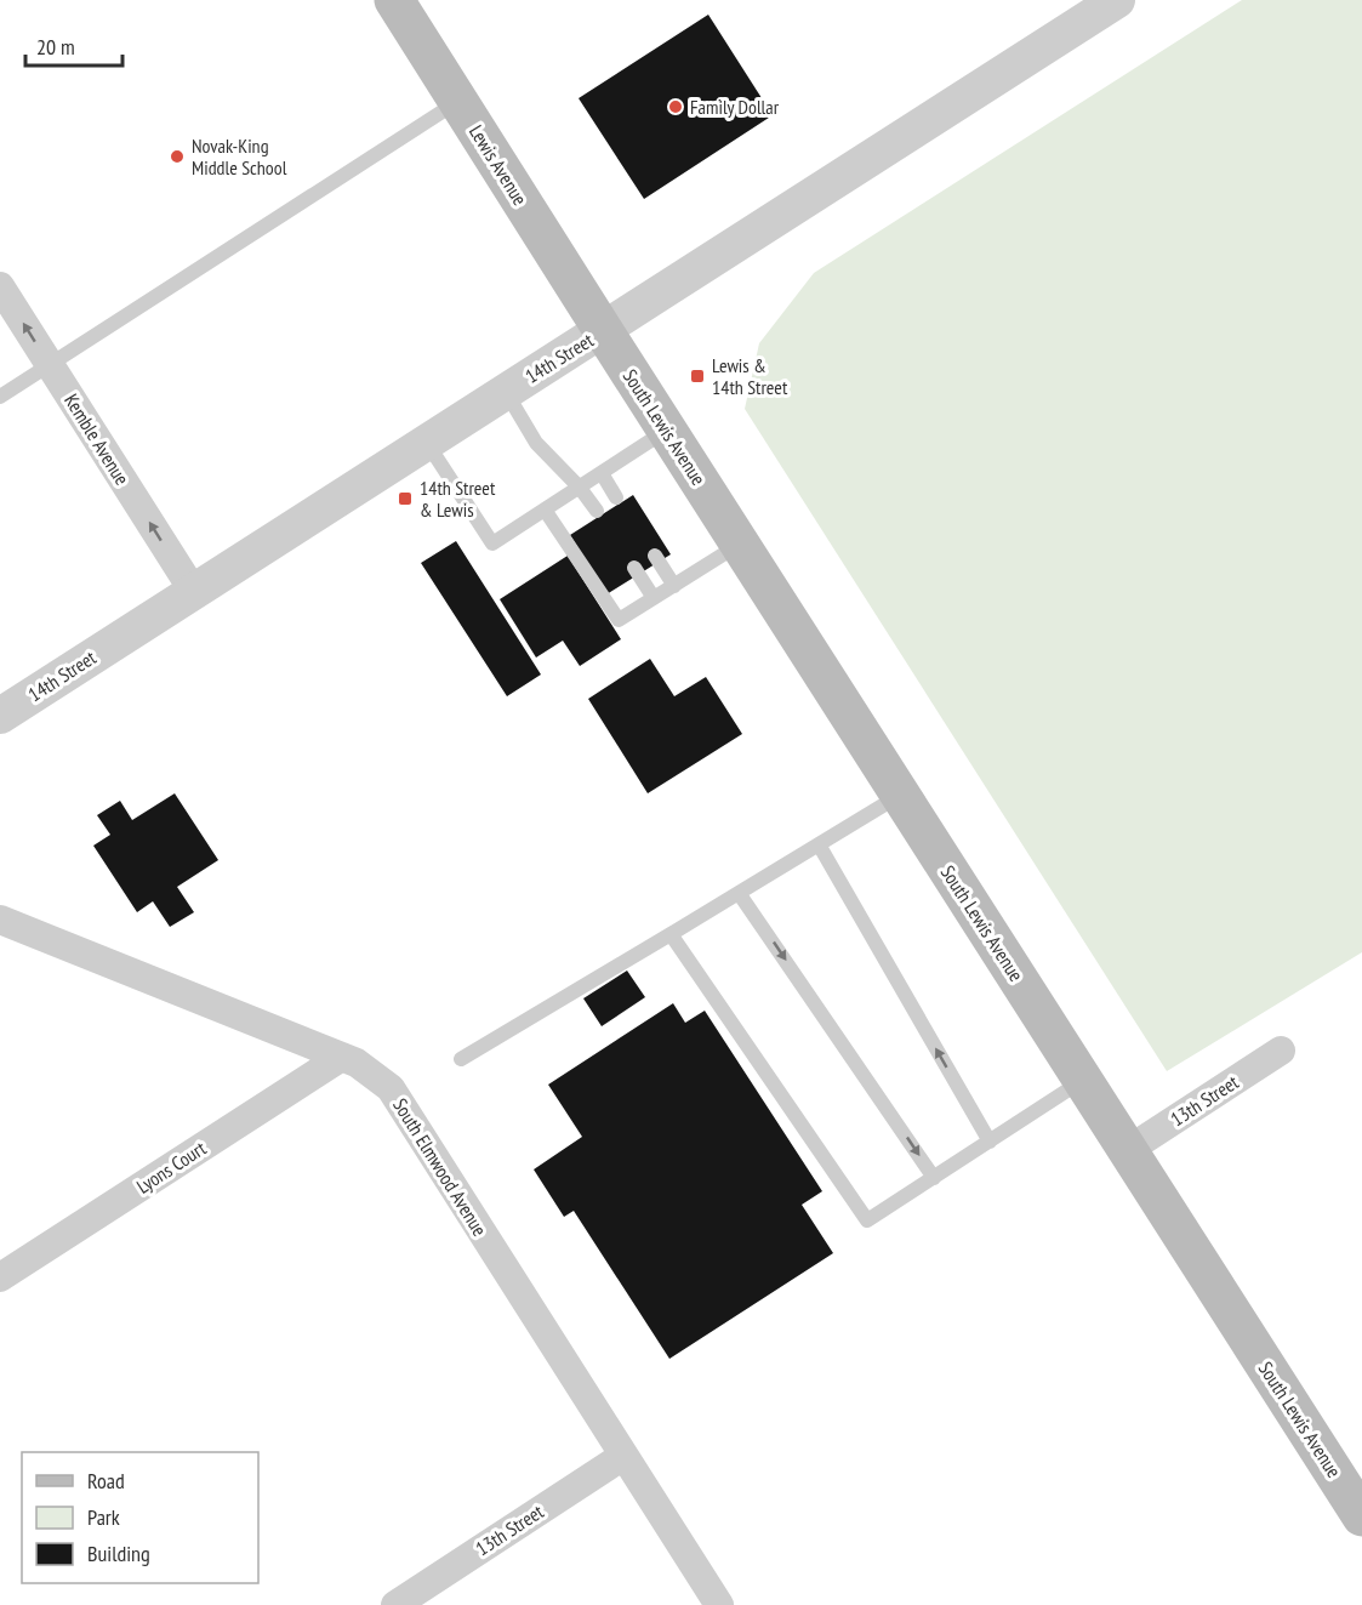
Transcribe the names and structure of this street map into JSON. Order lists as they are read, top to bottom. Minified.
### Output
{"streets":{"main road":["Lewis Avenue","South Lewis Avenue"],"street":["14th Street","Kemble Avenue","13th Street","Lyons Court","South Elmwood Avenue"]},"crossings":[["Lewis Avenue","14th Street"],["Lewis Avenue","South Lewis Avenue"],["14th Street","South Lewis Avenue"],["14th Street","Kemble Avenue"],["South Lewis Avenue","13th Street"],["13th Street","South Elmwood Avenue"],["Lyons Court","South Elmwood Avenue"]],"one_way":["Kemble Avenue"],"places":{"other":["Family Dollar","Novak-King Middle School"],"transit":["Lewis & 14th Street","14th Street & Lewis"]},"legend":["Road","Park","Building"],"scale_bar":"20 m"}
